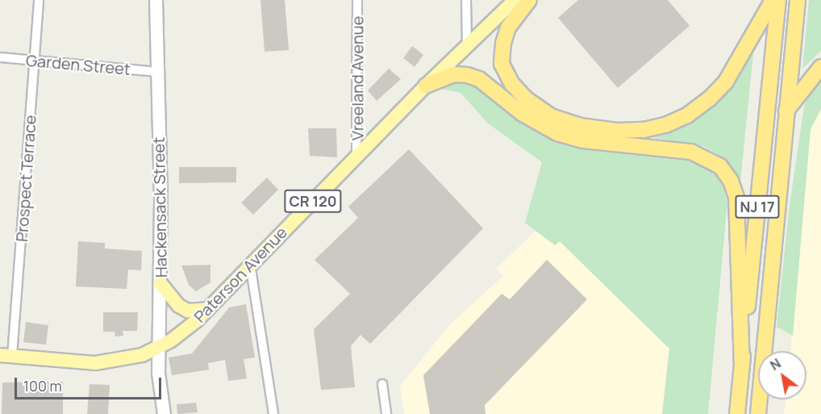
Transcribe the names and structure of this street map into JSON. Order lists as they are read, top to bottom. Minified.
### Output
{"streets":{"highway":["NJ 17"],"main road":["CR 120","Hackensack Street","Paterson Avenue"],"street":["Garden Street","Vreeland Avenue","Prospect Terrace"]},"crossings":[["Garden Street","Prospect Terrace"],["Garden Street","Hackensack Street"],["Vreeland Avenue","Paterson Avenue"],["Prospect Terrace","Paterson Avenue"],["Hackensack Street","Paterson Avenue"]],"scale_bar":"100 m","north":"top left"}
